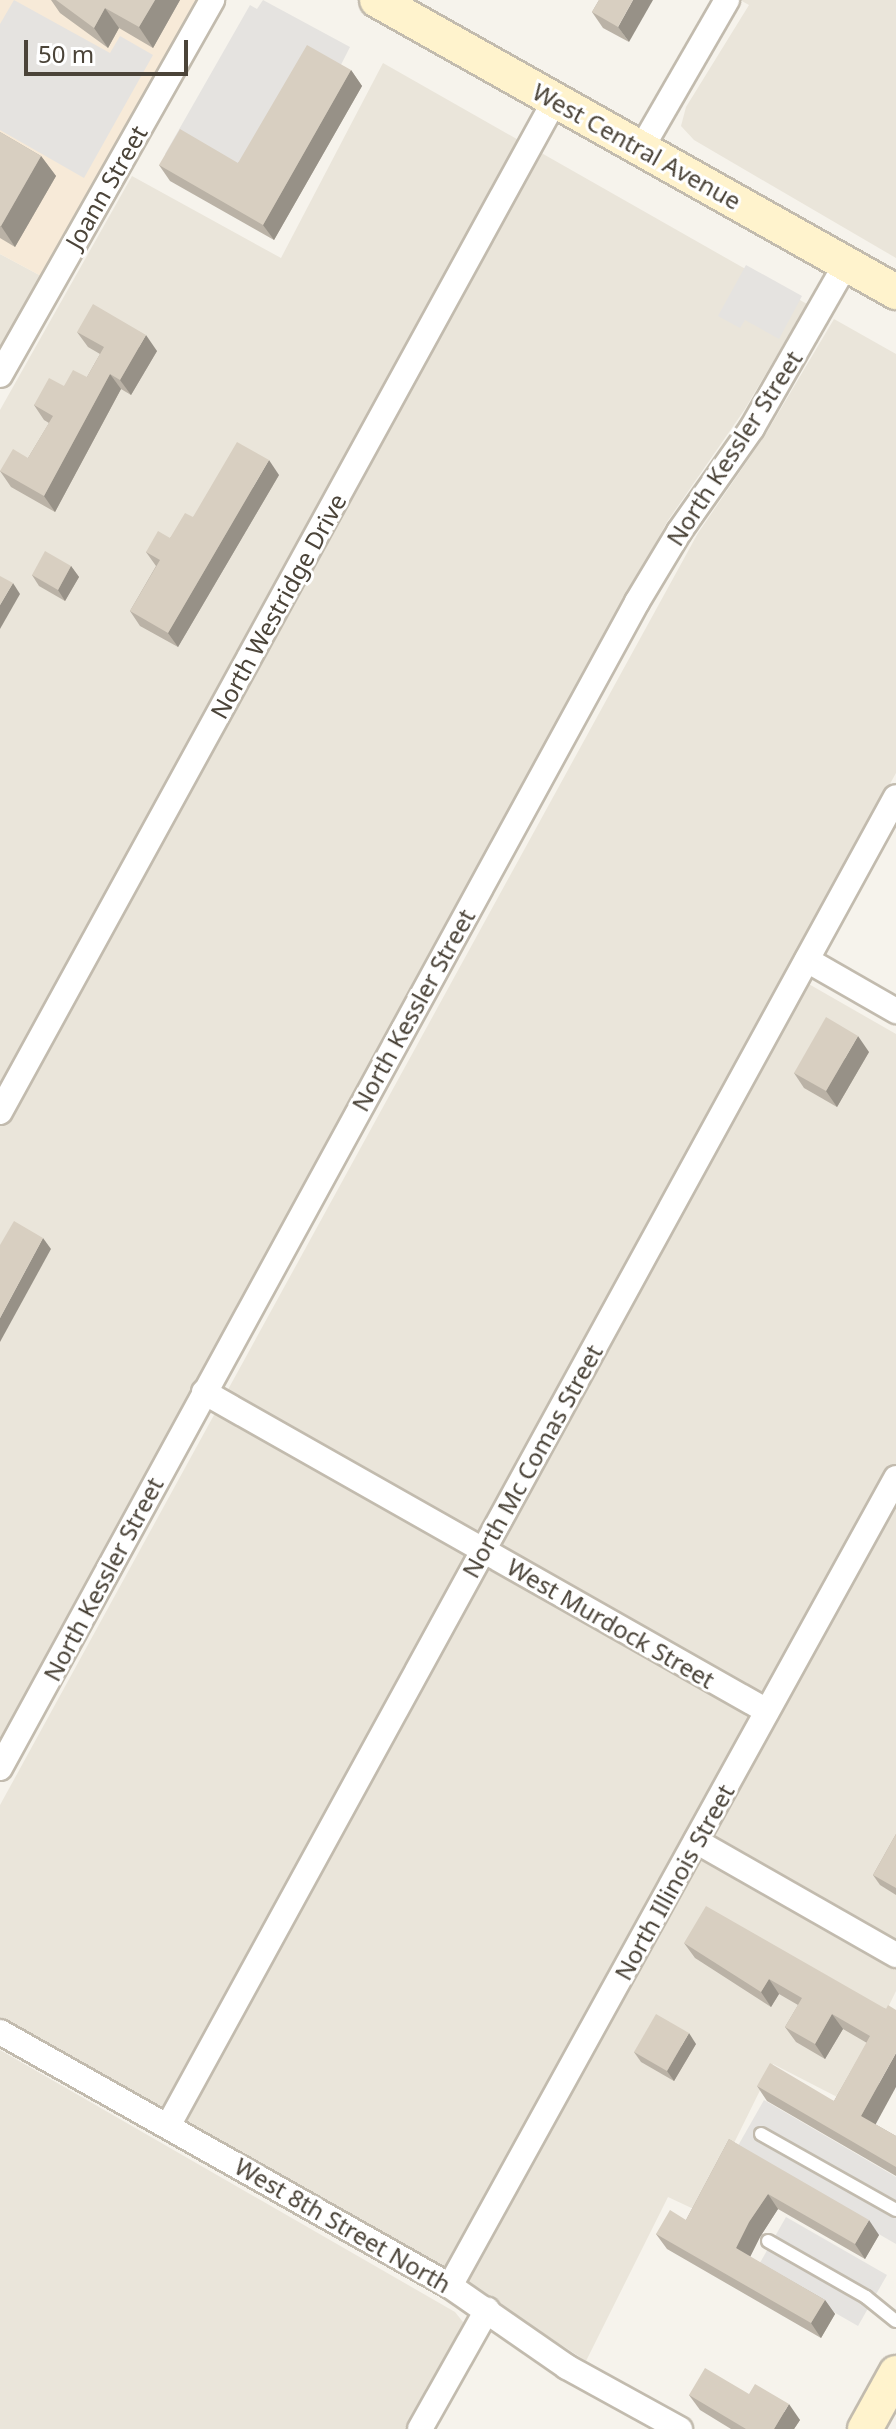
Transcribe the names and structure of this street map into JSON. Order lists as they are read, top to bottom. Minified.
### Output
{"streets":{"main road":["West Central Avenue"],"street":["Joann Street","North Kessler Street","North Westridge Drive","North Mc Comas Street","West Murdock Street","North Illinois Street","West 8th Street North"]},"crossings":[["West Central Avenue","North Kessler Street"],["West Central Avenue","North Westridge Drive"],["North Kessler Street","West Murdock Street"],["North Mc Comas Street","West Murdock Street"],["North Mc Comas Street","West 8th Street North"],["West Murdock Street","North Illinois Street"],["North Illinois Street","West 8th Street North"]],"scale_bar":"50 m"}
